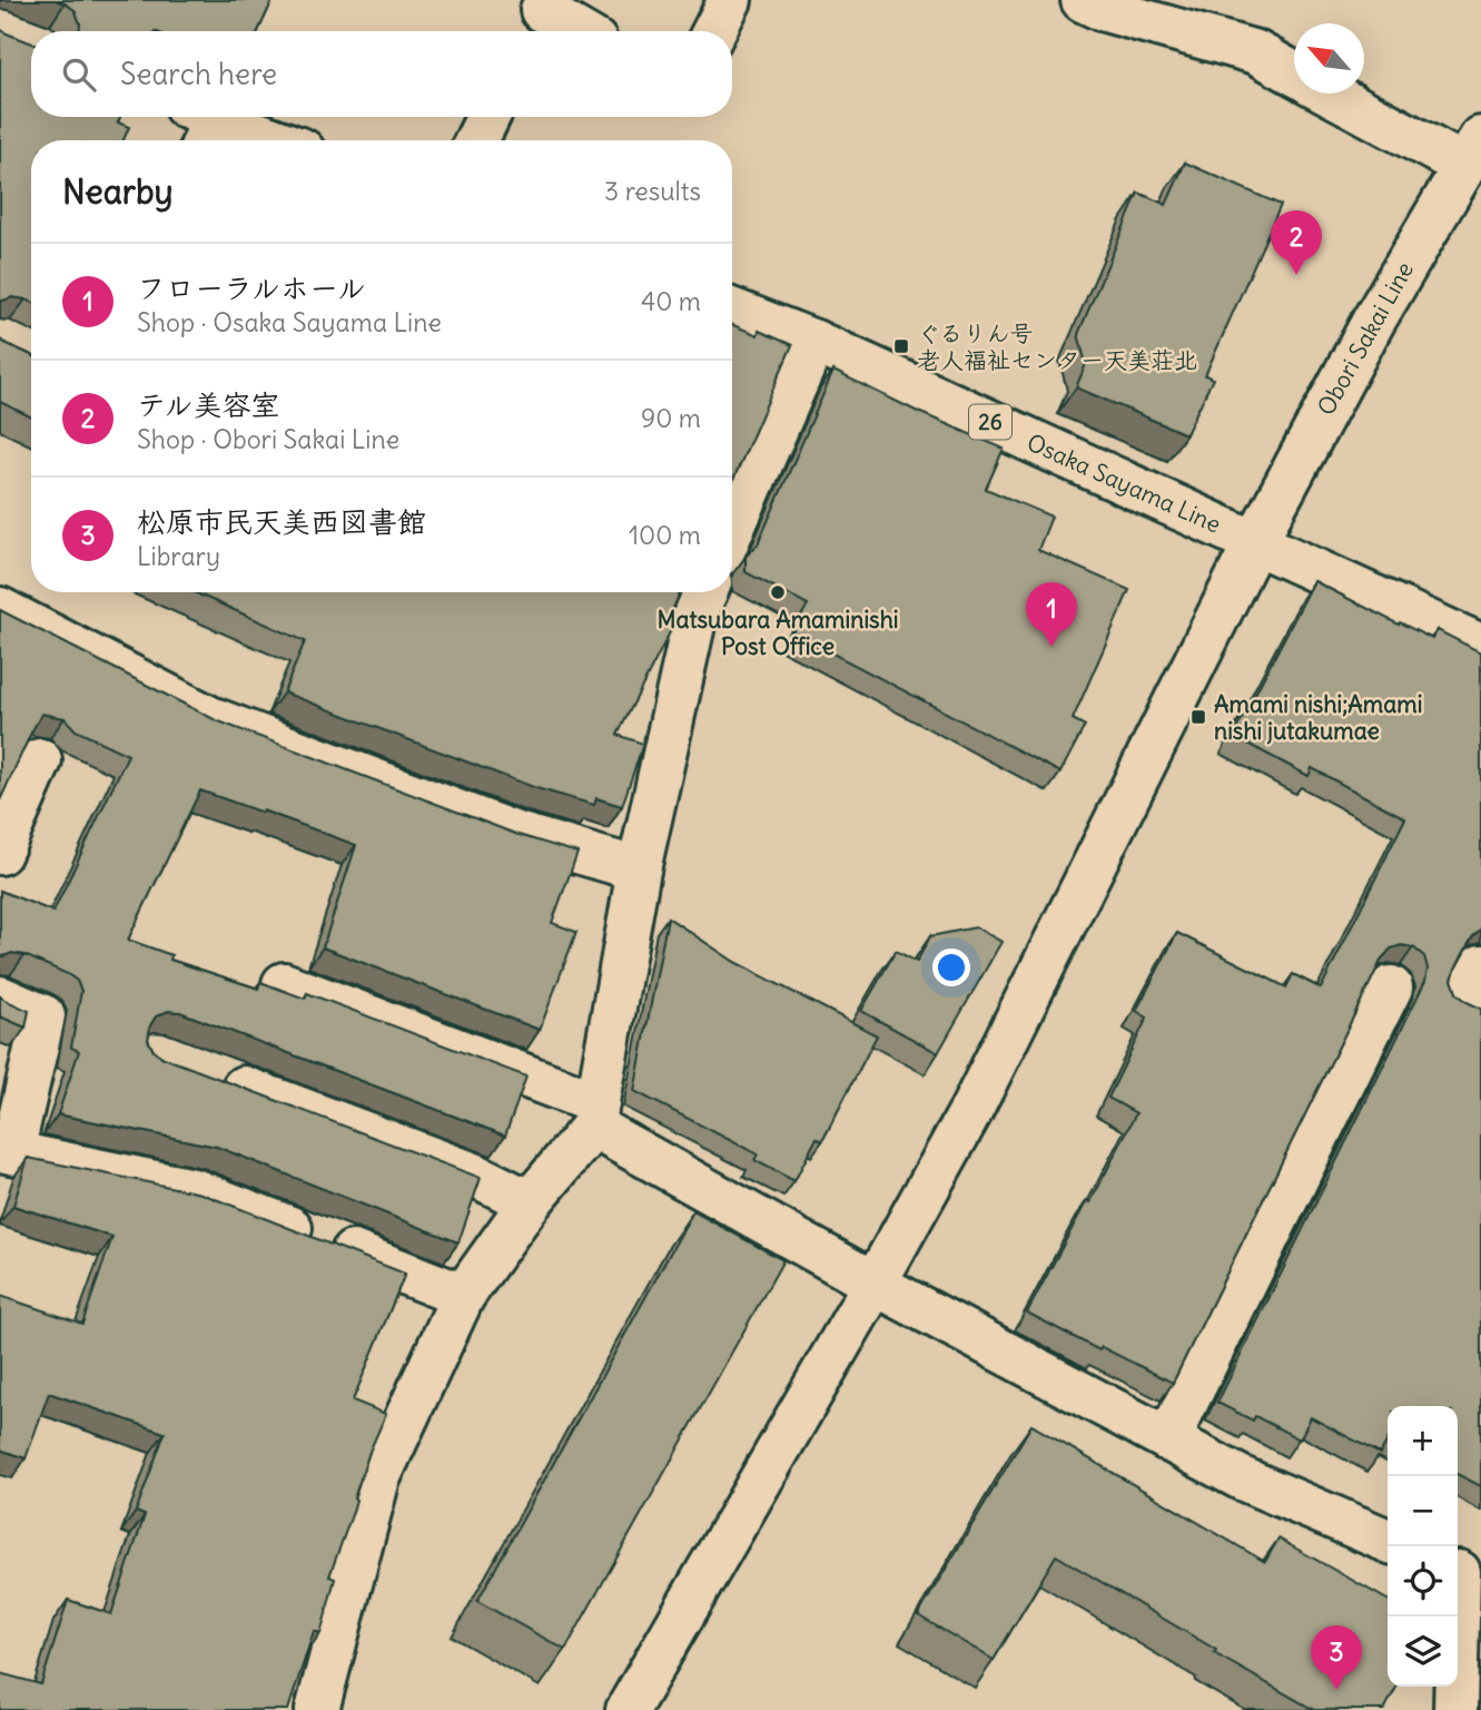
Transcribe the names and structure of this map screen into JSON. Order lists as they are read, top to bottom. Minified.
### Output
{"streets":{"street":["Obori Sakai Line","26","Osaka Sayama Line"]},"crossings":[["Obori Sakai Line","Osaka Sayama Line"]],"places":{"transit":["ぐるりん号 老人福祉センター天美荘北","Amami nishi;Amami nishi jutakumae"],"other":["Matsubara Amaminishi Post Office"]},"north":"top left","page":{"search":"Search here","heading":["Nearby","3 results"],"pins":["2","1","3"],"list":[{"mark":"1","name":"フローラルホール","note":"Shop · Osaka Sayama Line","value":"40 m"},{"mark":"2","name":"テル美容室","note":"Shop · Obori Sakai Line","value":"90 m"},{"mark":"3","name":"松原市民天美西図書館","note":"Library","value":"100 m"}],"map_buttons":["+","−"]}}
